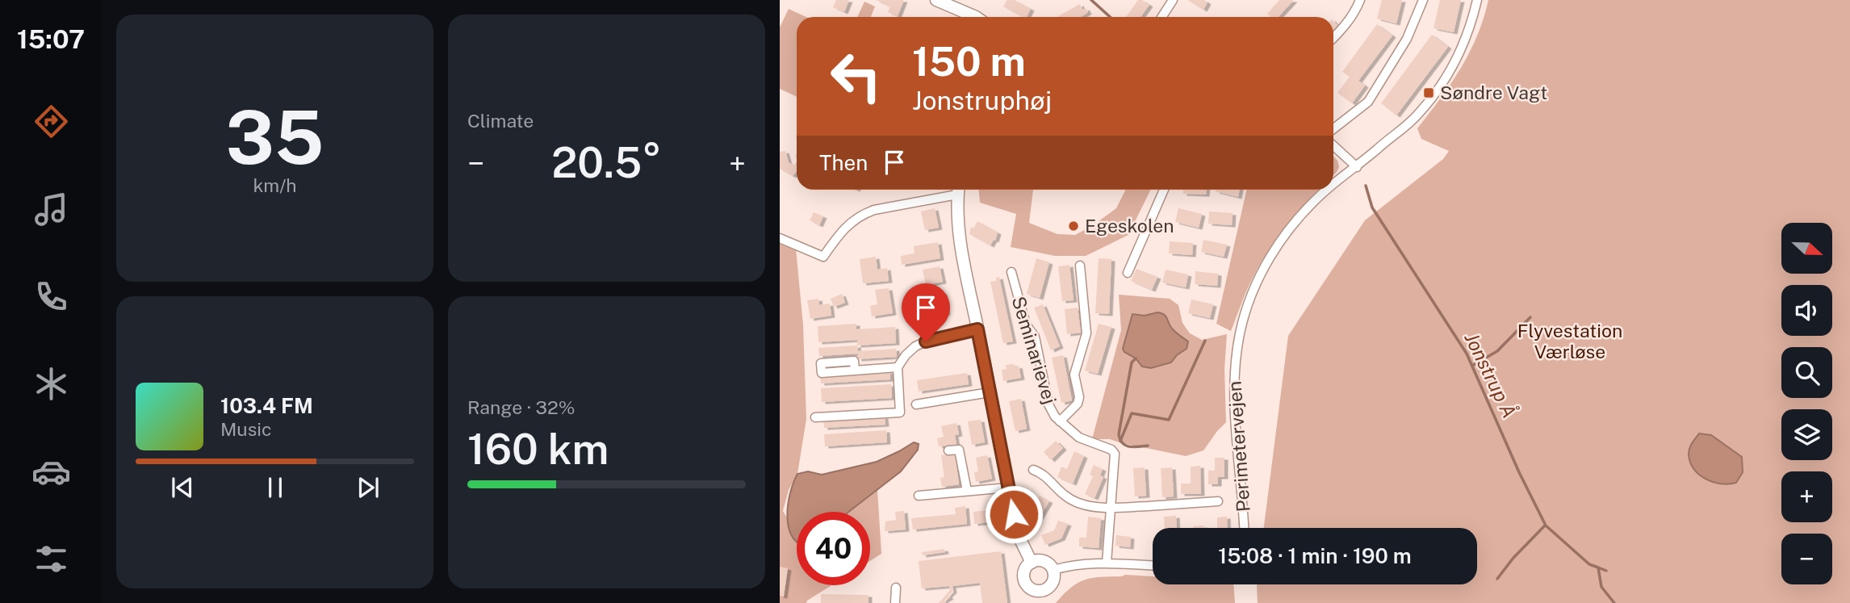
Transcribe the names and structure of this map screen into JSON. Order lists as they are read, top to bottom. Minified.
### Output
{"streets":{"street":["Seminarievej","Perimetervejen"]},"water":["Jonstrup Å"],"parks":["Flyvestation Værløse"],"places":{"transit":["Søndre Vagt"],"other":["Egeskolen"]},"north":"right","page":{"tabs":"15:07","tile":[["35","km/h"],"Climate",["Range · 32%","160 km"]],"turn":["150 m","Jonstruphøj"],"then":"Then","heat":["−","20.5°","+"],"map_buttons":["+","−"],"song":["103.4 FM","Music"],"limit":"40","trip":"15:08 · 1 min · 190 m"}}
